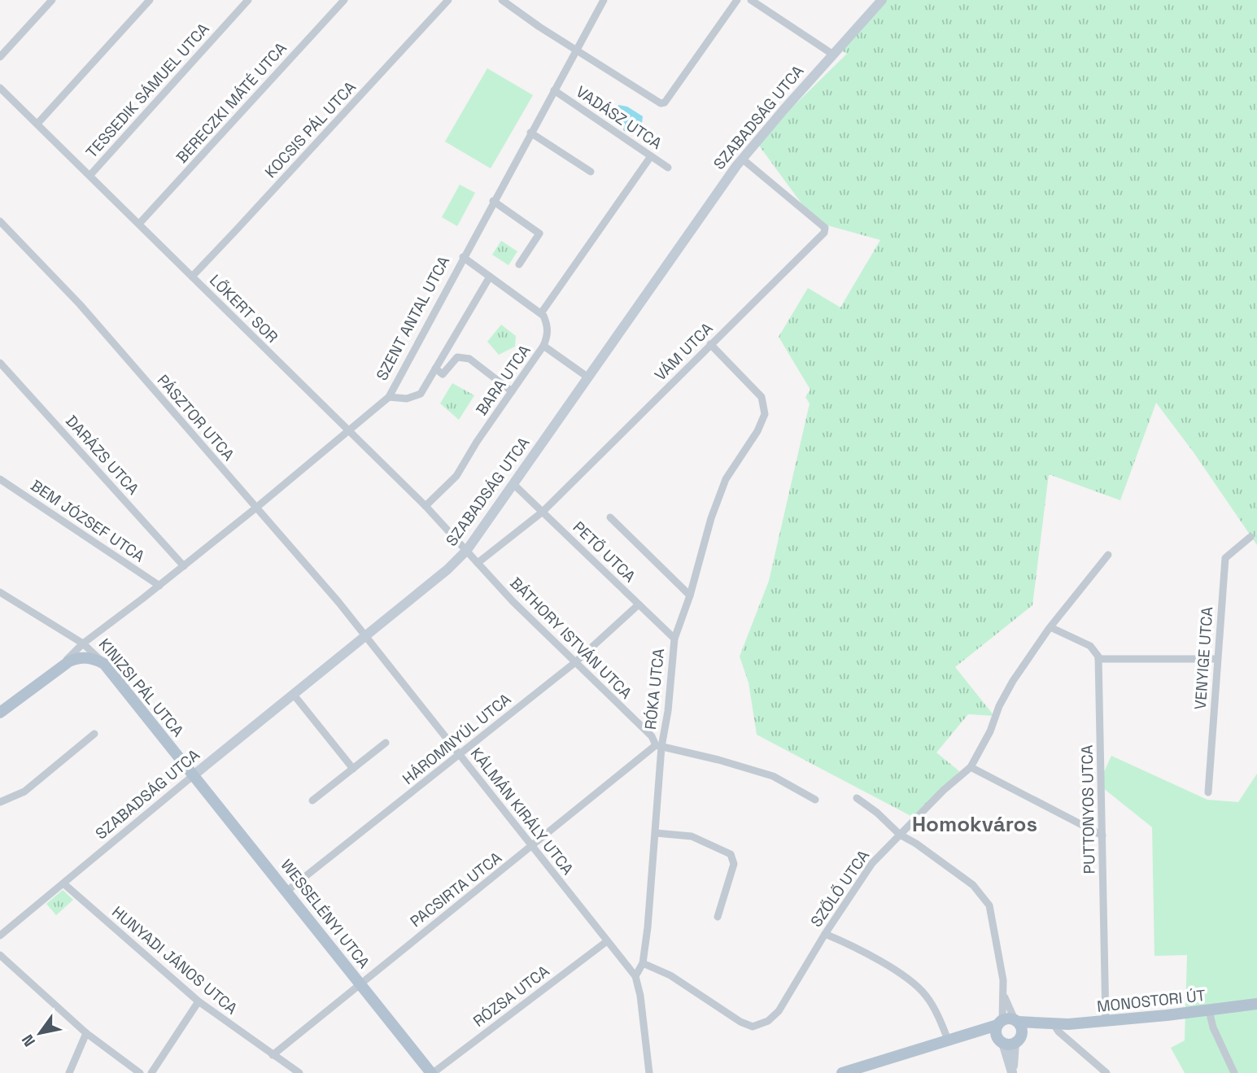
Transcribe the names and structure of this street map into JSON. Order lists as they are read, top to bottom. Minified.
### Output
{"streets":{"main road":["SZABADSÁG UTCA","SZENT ANTAL UTCA","KINIZSI PÁL UTCA","WESSELÉNYI UTCA","MONOSTORI ÚT"],"street":["TESSEDIK SÁMUEL UTCA","BERECZKI MÁTÉ UTCA","VADÁSZ UTCA","KOCSIS PÁL UTCA","LŐKERT SOR","VÁM UTCA","BARA UTCA","PÁSZTOR UTCA","DARÁZS UTCA","BEM JÓZSEF UTCA","PETŐ UTCA","BÁTHORY ISTVÁN UTCA","VENYIGE UTCA","RÓKA UTCA","HÁROMNYÚL UTCA","PUTTONYOS UTCA","KÁLMÁN KIRÁLY UTCA","SZŐLŐ UTCA","PACSIRTA UTCA","HUNYADI JÁNOS UTCA","RÓZSA UTCA"]},"crossings":[["TESSEDIK SÁMUEL UTCA","LŐKERT SOR"],["BERECZKI MÁTÉ UTCA","LŐKERT SOR"],["VADÁSZ UTCA","SZENT ANTAL UTCA"],["SZABADSÁG UTCA","LŐKERT SOR"],["SZABADSÁG UTCA","VÁM UTCA"],["SZABADSÁG UTCA","PÁSZTOR UTCA"],["SZABADSÁG UTCA","PETŐ UTCA"],["SZABADSÁG UTCA","BÁTHORY ISTVÁN UTCA"],["SZABADSÁG UTCA","KINIZSI PÁL UTCA"],["SZABADSÁG UTCA","KÁLMÁN KIRÁLY UTCA"],["SZABADSÁG UTCA","WESSELÉNYI UTCA"],["SZABADSÁG UTCA","HUNYADI JÁNOS UTCA"],["KOCSIS PÁL UTCA","LŐKERT SOR"],["LŐKERT SOR","SZENT ANTAL UTCA"],["LŐKERT SOR","BARA UTCA"],["LŐKERT SOR","BÁTHORY ISTVÁN UTCA"],["SZENT ANTAL UTCA","PÁSZTOR UTCA"],["SZENT ANTAL UTCA","DARÁZS UTCA"],["SZENT ANTAL UTCA","BEM JÓZSEF UTCA"],["SZENT ANTAL UTCA","KINIZSI PÁL UTCA"],["VÁM UTCA","PETŐ UTCA"],["VÁM UTCA","BÁTHORY ISTVÁN UTCA"],["VÁM UTCA","RÓKA UTCA"],["PÁSZTOR UTCA","KÁLMÁN KIRÁLY UTCA"],["PETŐ UTCA","RÓKA UTCA"],["PETŐ UTCA","HÁROMNYÚL UTCA"],["BÁTHORY ISTVÁN UTCA","RÓKA UTCA"],["BÁTHORY ISTVÁN UTCA","HÁROMNYÚL UTCA"],["BÁTHORY ISTVÁN UTCA","PACSIRTA UTCA"],["KINIZSI PÁL UTCA","WESSELÉNYI UTCA"],["RÓKA UTCA","KÁLMÁN KIRÁLY UTCA"],["RÓKA UTCA","SZŐLŐ UTCA"],["RÓKA UTCA","PACSIRTA UTCA"],["HÁROMNYÚL UTCA","KÁLMÁN KIRÁLY UTCA"],["HÁROMNYÚL UTCA","WESSELÉNYI UTCA"],["PUTTONYOS UTCA","MONOSTORI ÚT"],["KÁLMÁN KIRÁLY UTCA","PACSIRTA UTCA"],["KÁLMÁN KIRÁLY UTCA","RÓZSA UTCA"],["PACSIRTA UTCA","WESSELÉNYI UTCA"],["PACSIRTA UTCA","HUNYADI JÁNOS UTCA"],["WESSELÉNYI UTCA","RÓZSA UTCA"]],"districts":["Homokváros"],"north":"bottom left"}
